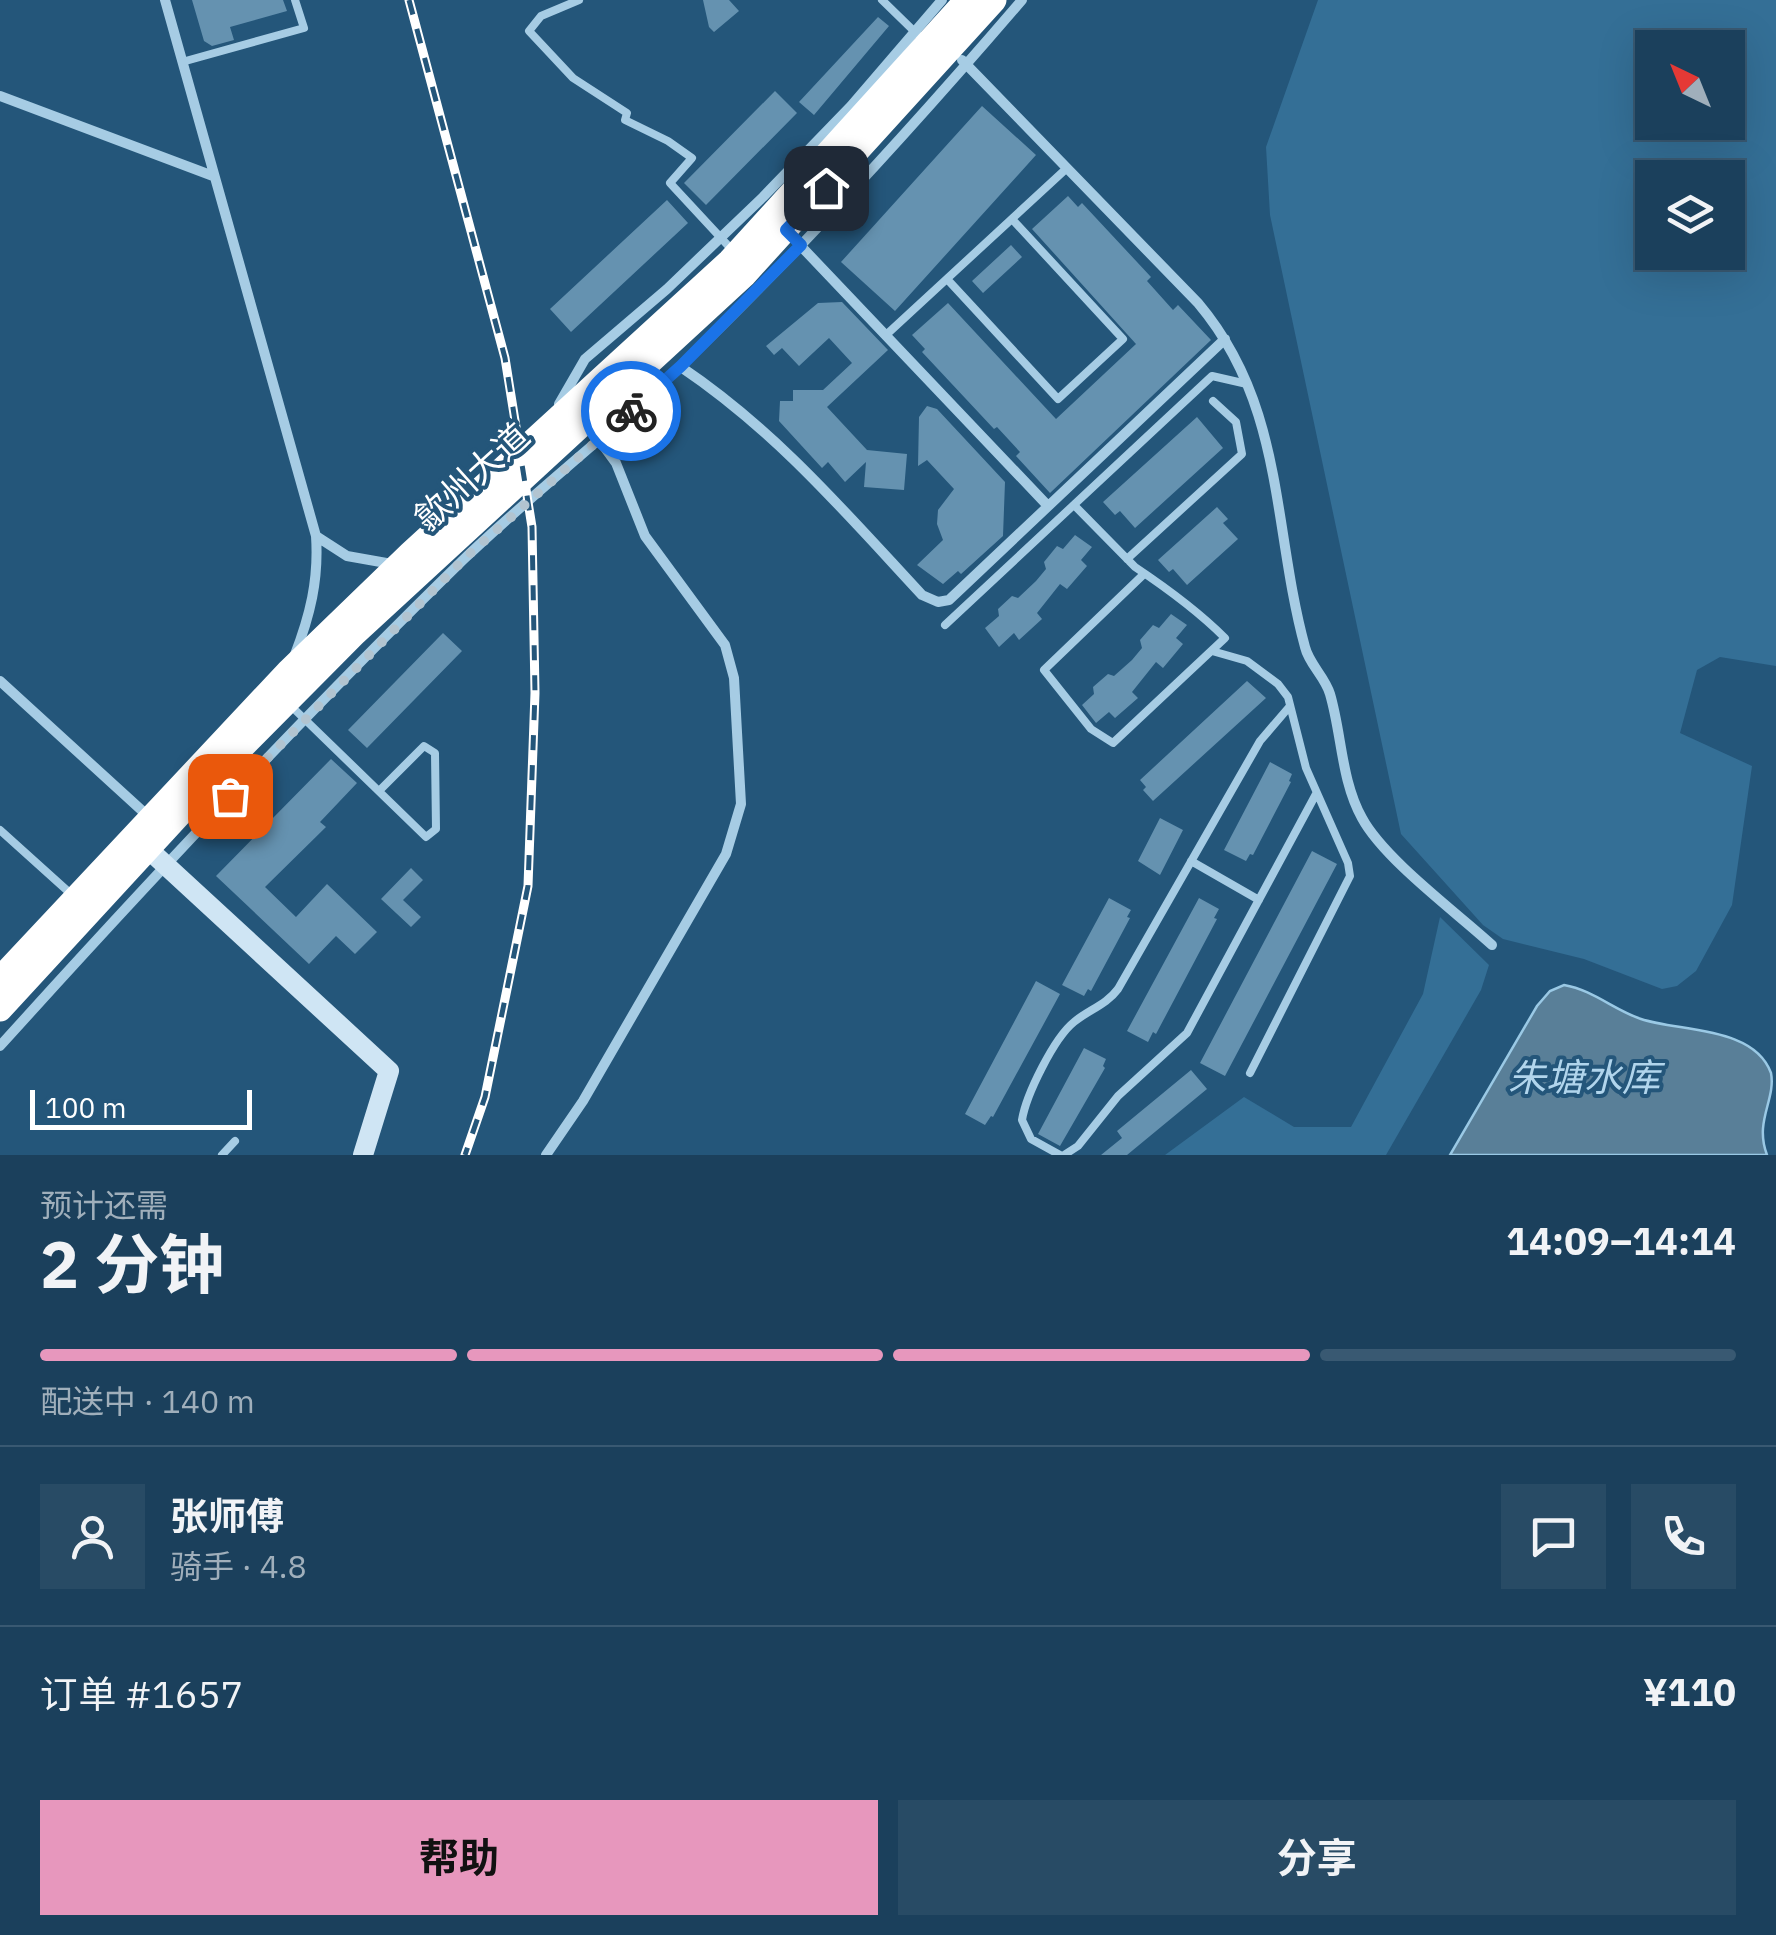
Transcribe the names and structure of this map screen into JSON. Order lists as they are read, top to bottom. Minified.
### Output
{"streets":{"highway":["歙州大道"]},"water":["朱塘水库"],"scale_bar":"100 m","north":"top left","page":{"scale":"100 m","heading":["2 分钟","预计还需","14:09–14:14"],"panel":["张师傅","骑手 · 4.8","订单 #1657","¥110"],"bar":"配送中 · 140 m","buttons":["帮助","分享"]}}
